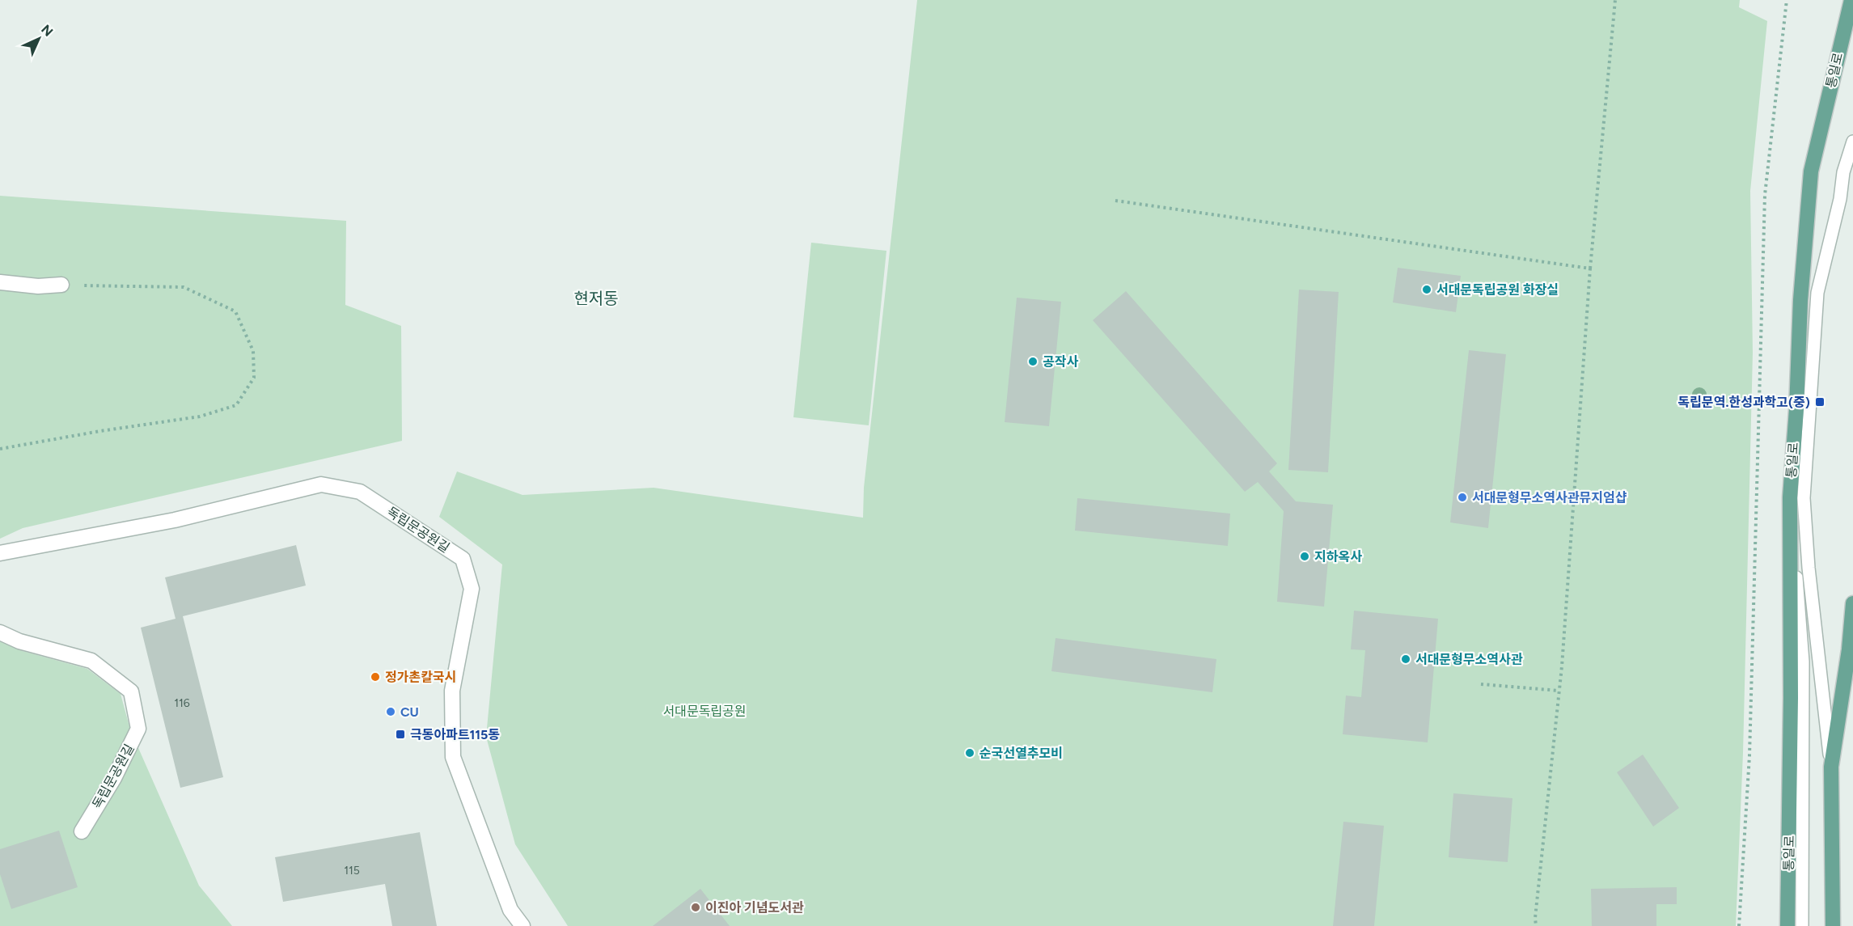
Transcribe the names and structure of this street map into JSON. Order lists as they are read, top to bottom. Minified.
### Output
{"streets":{"main road":["통일로"],"street":["독립문공원길"]},"districts":["현저동"],"parks":["서대문독립공원"],"places":{"other":["서대문독립공원 화장실","공작사","서대문형무소역사관뮤지엄샵","지하옥사","서대문형무소역사관","정가촌칼국시","CU","순국선열추모비","이진아 기념도서관"],"transit":["독립문역.한성과학고(중)","극동아파트115동"]},"house_numbers":["116","115"],"north":"top right"}
